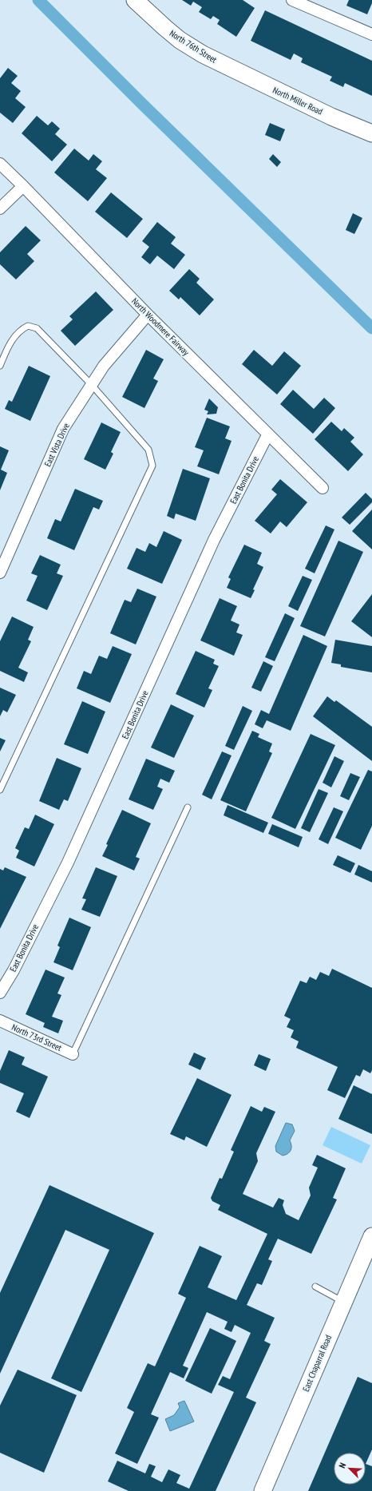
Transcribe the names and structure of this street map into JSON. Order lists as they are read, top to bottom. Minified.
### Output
{"streets":{"main road":["North 76th Street","North Miller Road","East Chaparral Road"],"street":["North Woodmere Fairway","East Vista Drive","East Bonita Drive","North 73rd Street"]},"crossings":[["North 76th Street","North Miller Road"],["North Woodmere Fairway","East Vista Drive"],["North Woodmere Fairway","East Bonita Drive"]],"north":"top left"}
